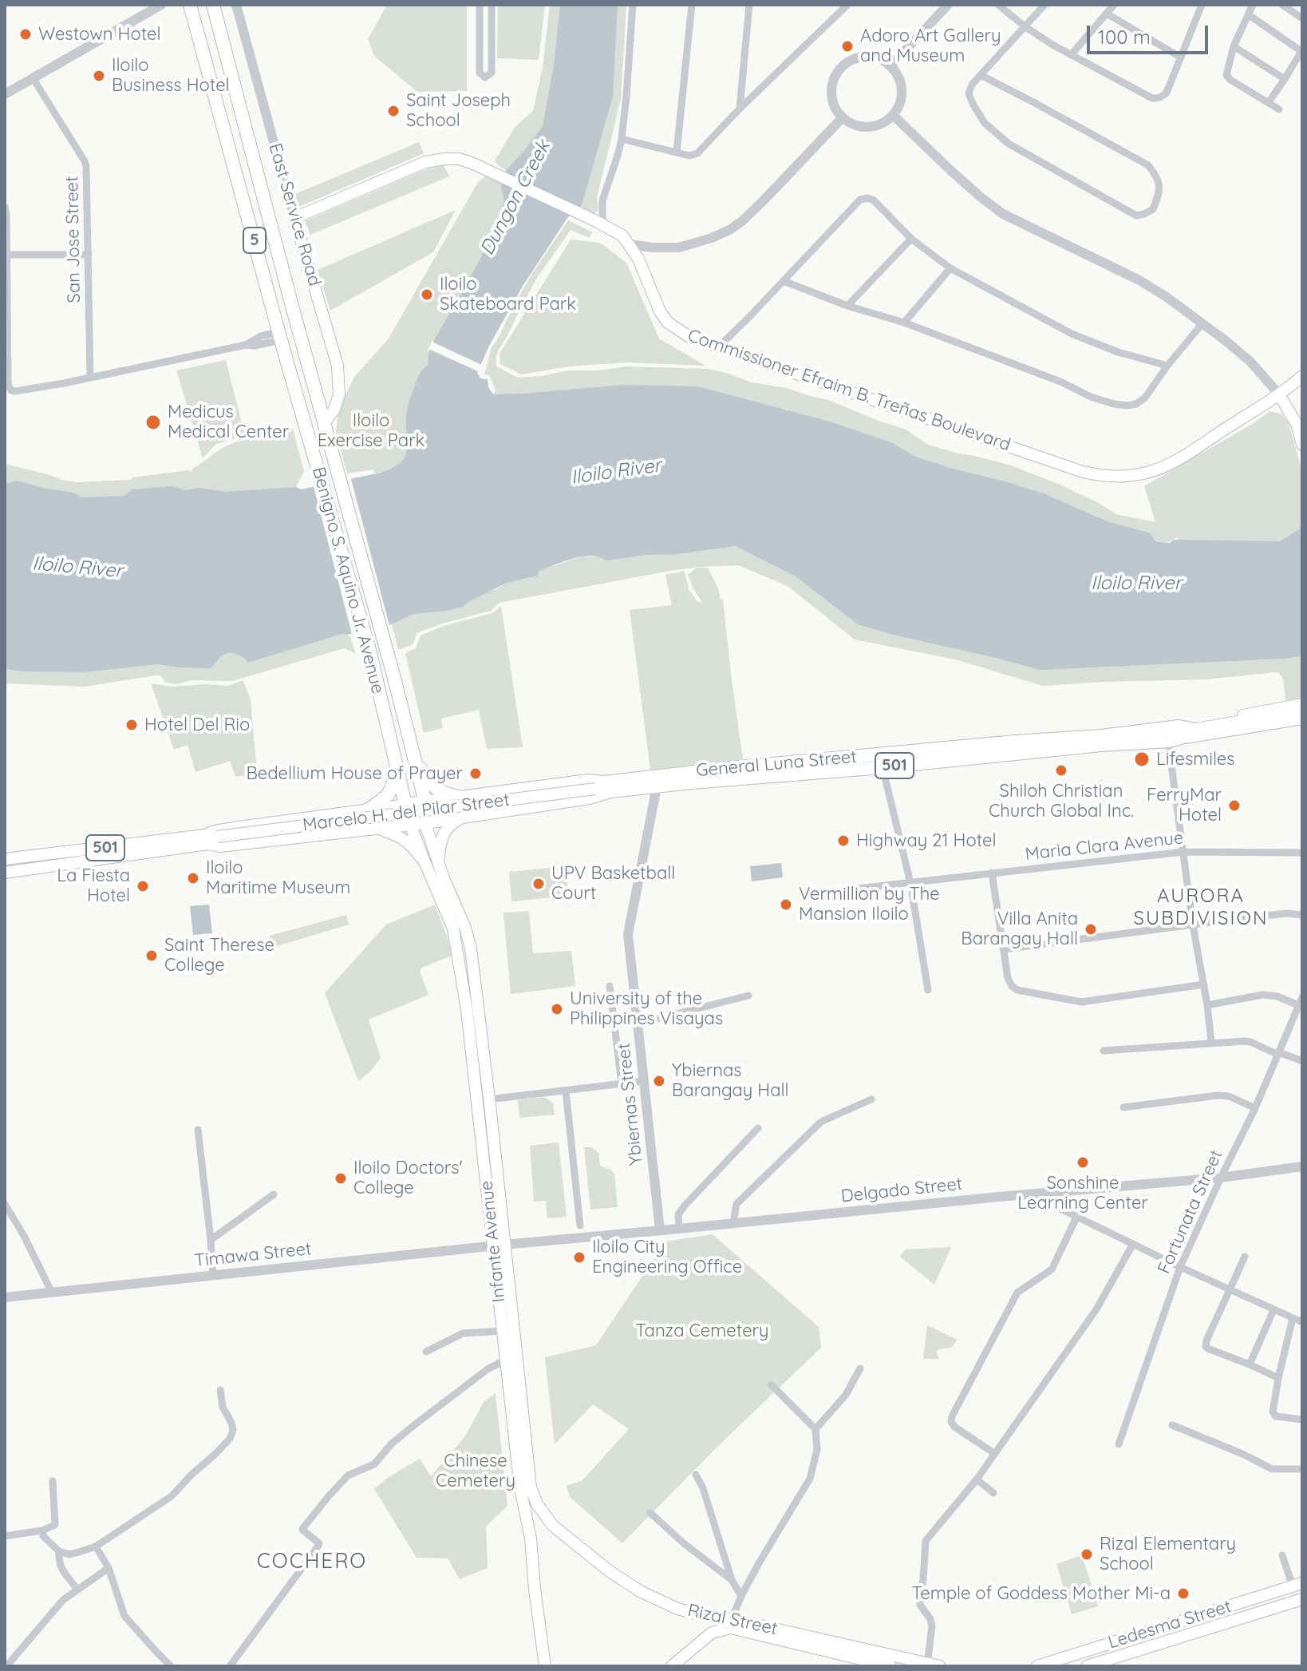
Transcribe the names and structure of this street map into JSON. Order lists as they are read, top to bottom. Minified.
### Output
{"streets":{"highway":["5","Benigno S. Aquino Jr. Avenue","General Luna Street","501","Marcelo H. del Pilar Street"],"main road":["East Service Road","Commissioner Efraim B. Treñas Boulevard","Infante Avenue","Rizal Street","Ledesma Street"],"street":["San Jose Street","Maria Clara Avenue","Ybiernas Street","Delgado Street","Fortunata Street","Timawa Street"]},"crossings":[["East Service Road","Commissioner Efraim B. Treñas Boulevard"],["East Service Road","Benigno S. Aquino Jr. Avenue"],["Benigno S. Aquino Jr. Avenue","General Luna Street"],["Benigno S. Aquino Jr. Avenue","Marcelo H. del Pilar Street"],["Benigno S. Aquino Jr. Avenue","Infante Avenue"],["General Luna Street","Marcelo H. del Pilar Street"],["General Luna Street","Ybiernas Street"],["General Luna Street","Infante Avenue"],["Marcelo H. del Pilar Street","Infante Avenue"],["Ybiernas Street","Delgado Street"],["Delgado Street","Fortunata Street"],["Delgado Street","Infante Avenue"],["Delgado Street","Timawa Street"],["Infante Avenue","Timawa Street"],["Infante Avenue","Rizal Street"]],"districts":["AURORA SUBDIVISION","COCHERO"],"water":["Dungon Creek","Iloilo River"],"parks":["Iloilo Exercise Park","Tanza Cemetery","Chinese Cemetery"],"places":["Westown Hotel","Adoro Art Gallery and Museum","Iloilo Business Hotel","Saint Joseph School","Iloilo Skateboard Park","Medicus Medical Center","Hotel Del Rio","Lifesmiles","Shiloh Christian Church Global Inc.","Bedellium House of Prayer","FerryMar Hotel","Highway 21 Hotel","Iloilo Maritime Museum","UPV Basketball Court","La Fiesta Hotel","Vermillion by The Mansion Iloilo","Villa Anita Barangay Hall","Saint Therese College","University of the Philippines Visayas","Ybiernas Barangay Hall","Sonshine Learning Center","Iloilo Doctors' College","Iloilo City Engineering Office","Rizal Elementary School","Temple of Goddess Mother Mi-a"],"scale_bar":"100 m"}
